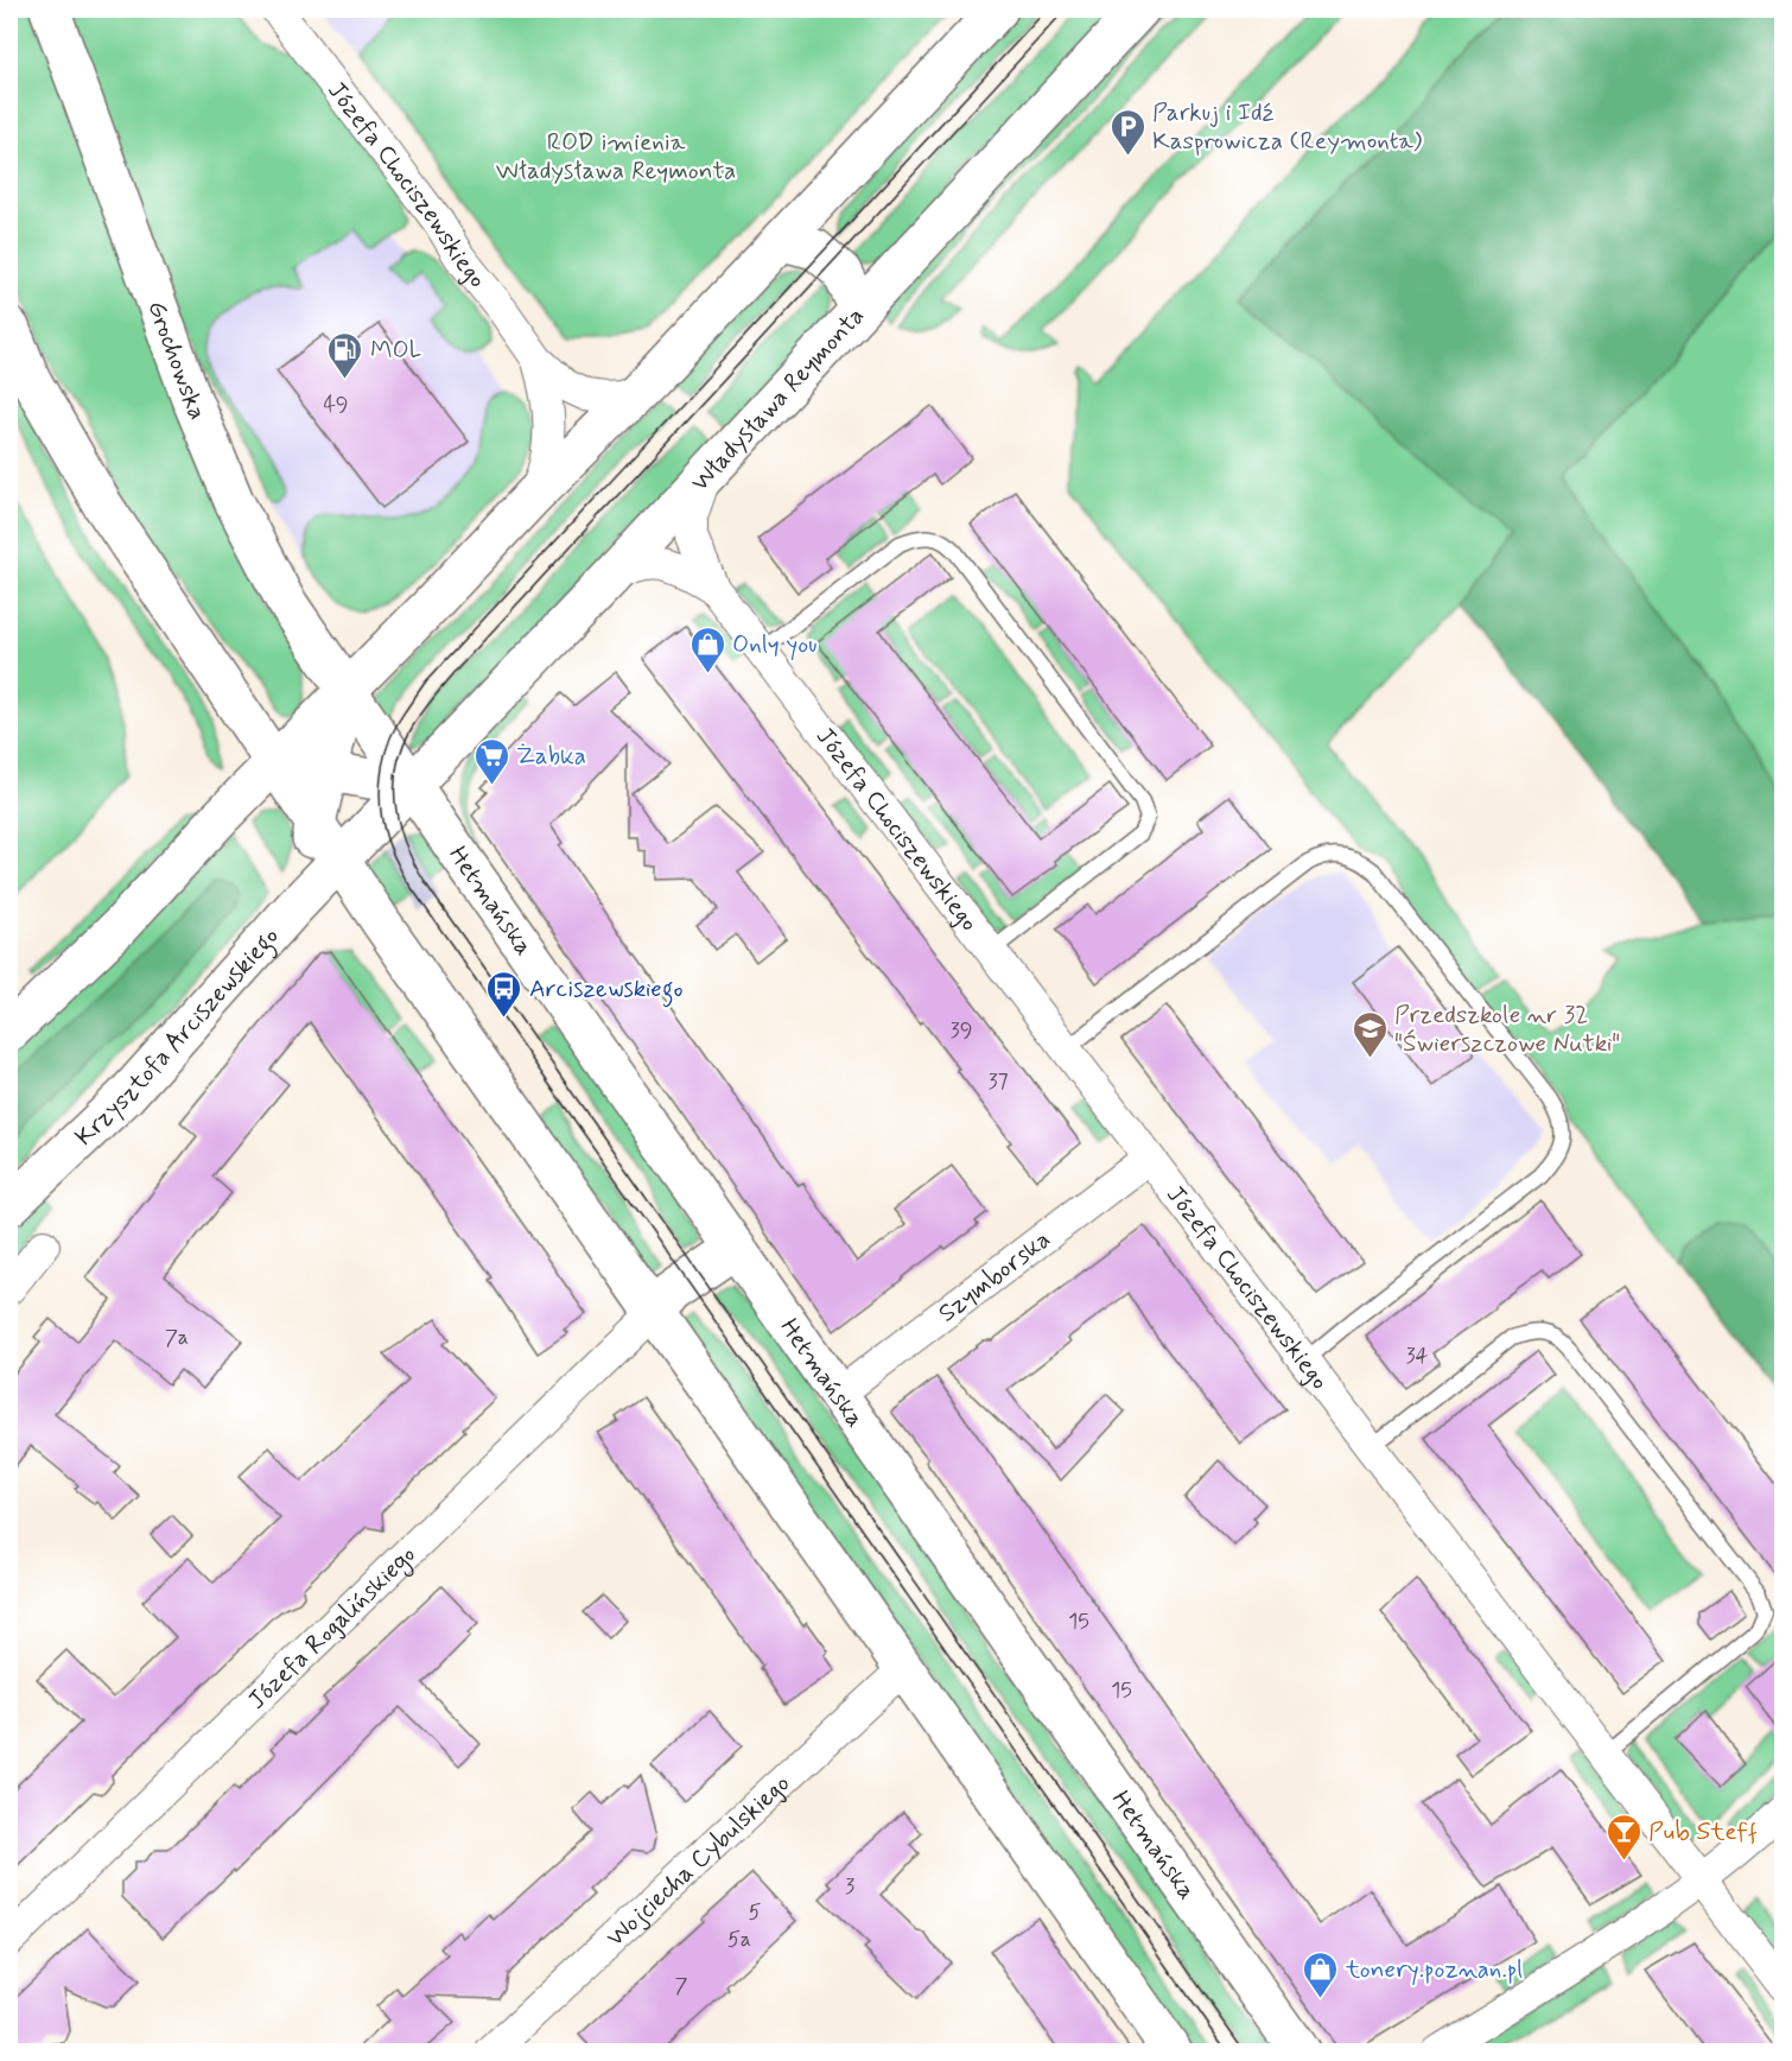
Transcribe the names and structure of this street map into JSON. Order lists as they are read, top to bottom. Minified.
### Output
{"streets":{"main road":["Grochowska","Władysława Reymonta","Hetmańska","Krzysztofa Arciszewskiego"],"street":["Józefa Chociszewskiego","Szymborska","Józefa Rogalińskiego","Wojciecha Cybulskiego"]},"crossings":[["Józefa Chociszewskiego","Władysława Reymonta"],["Józefa Chociszewskiego","Szymborska"],["Grochowska","Hetmańska"],["Władysława Reymonta","Hetmańska"],["Władysława Reymonta","Krzysztofa Arciszewskiego"],["Hetmańska","Krzysztofa Arciszewskiego"],["Hetmańska","Szymborska"]],"parks":["ROD imienia Władysława Reymonta"],"places":{"parking":["Parkuj i Idź Kasprowicza (Reymonta)"],"fuel station":["MOL"],"shop":["Only you","tonery.poznan.pl"],"supermarket":["Żabka"],"bus stop":["Arciszewskiego"],"school or university":["Przedszkole nr 32 \"Świerszczowe Nutki\""],"bar":["Pub Steff"]},"house_numbers":["49","39","37","7a","34","15","15","3","5","5a","7"]}
